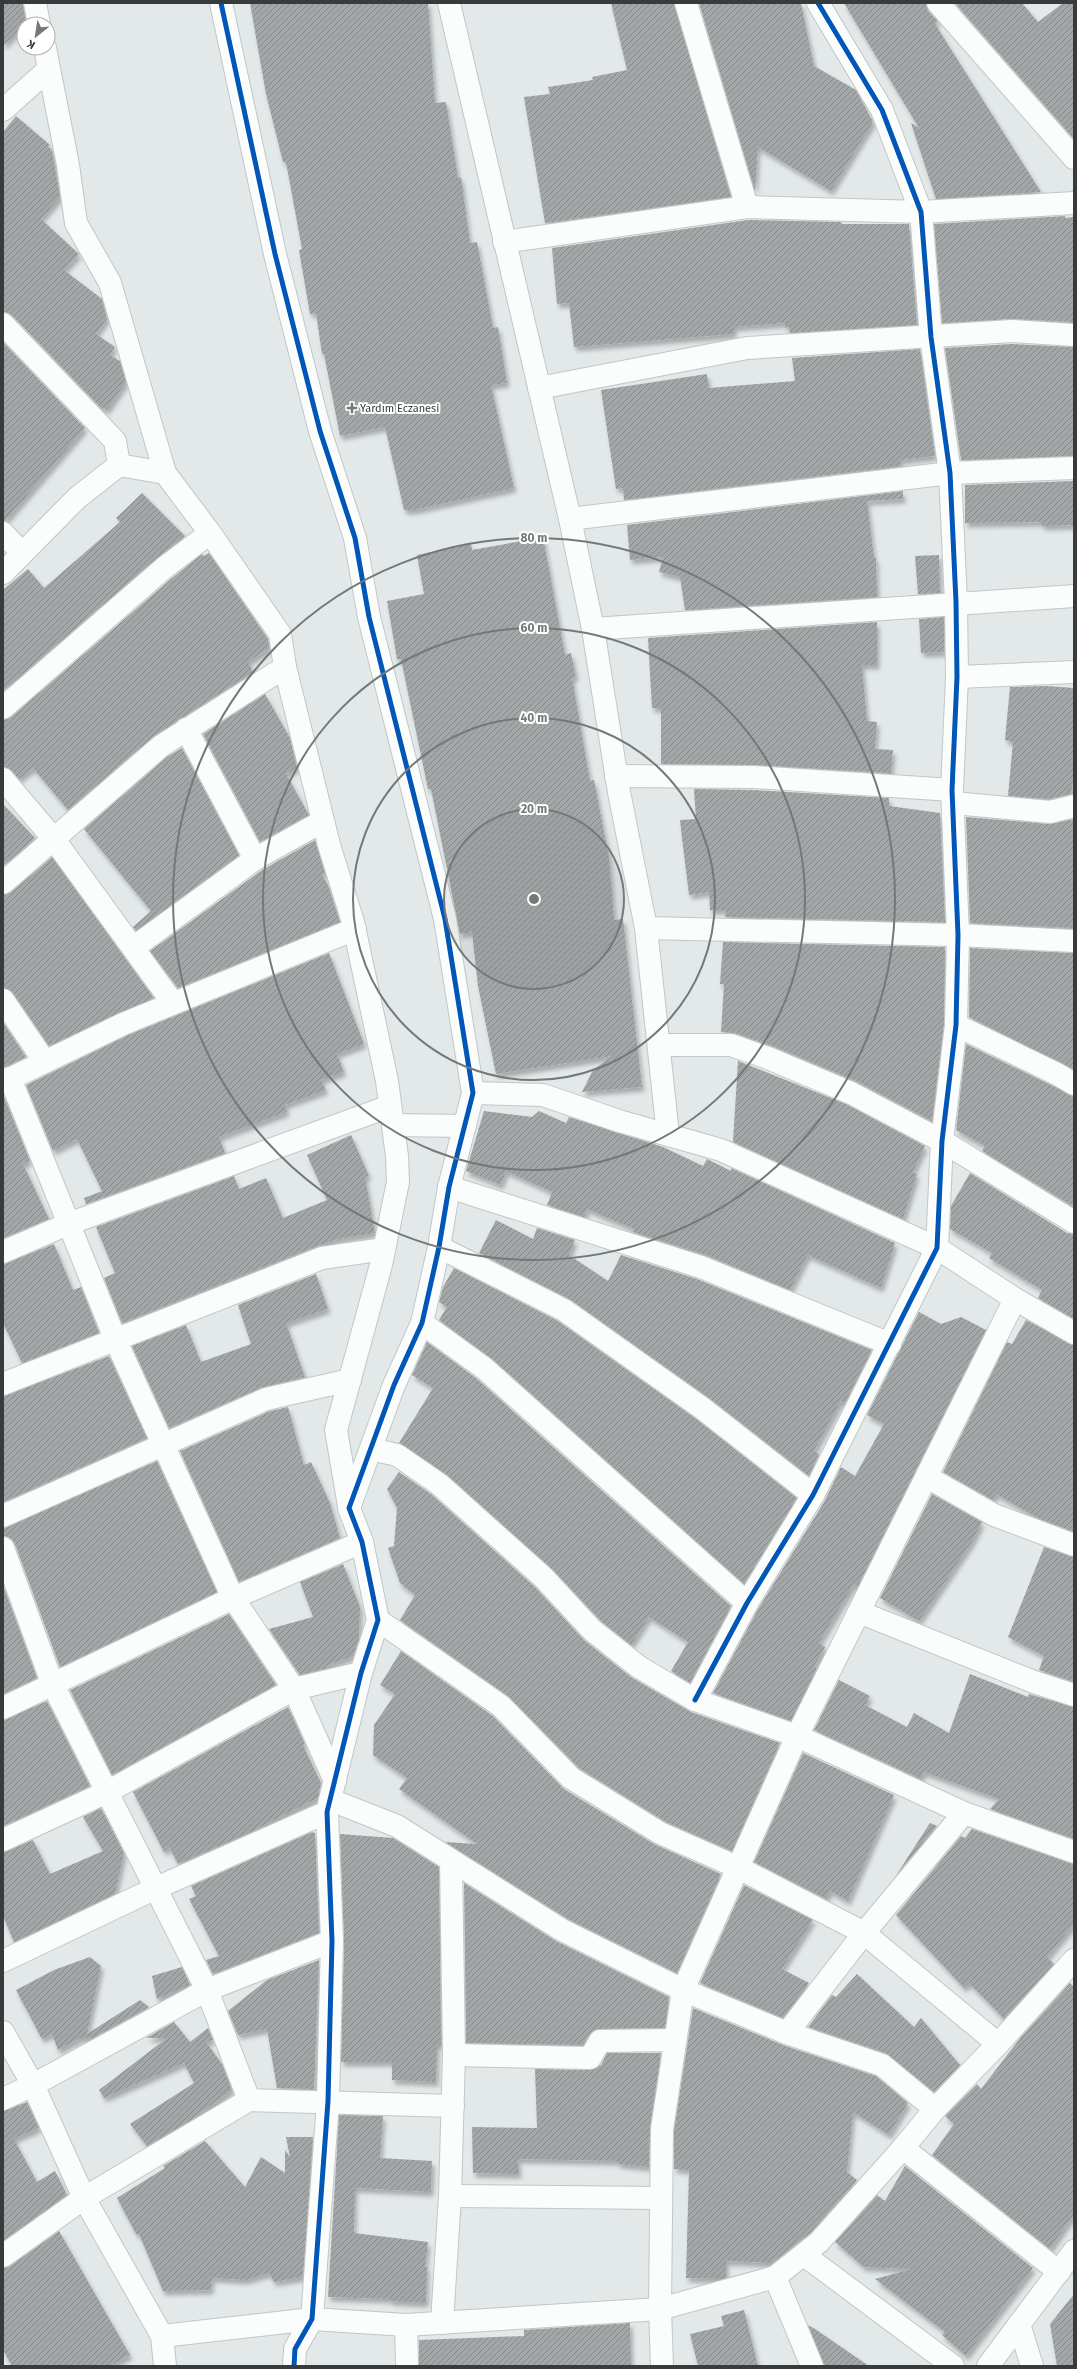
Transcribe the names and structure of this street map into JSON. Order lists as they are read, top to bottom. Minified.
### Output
{"places":{"health":["Yardım Eczanesi"]},"north":"bottom left","rings":["80 m","60 m","40 m","20 m"]}
